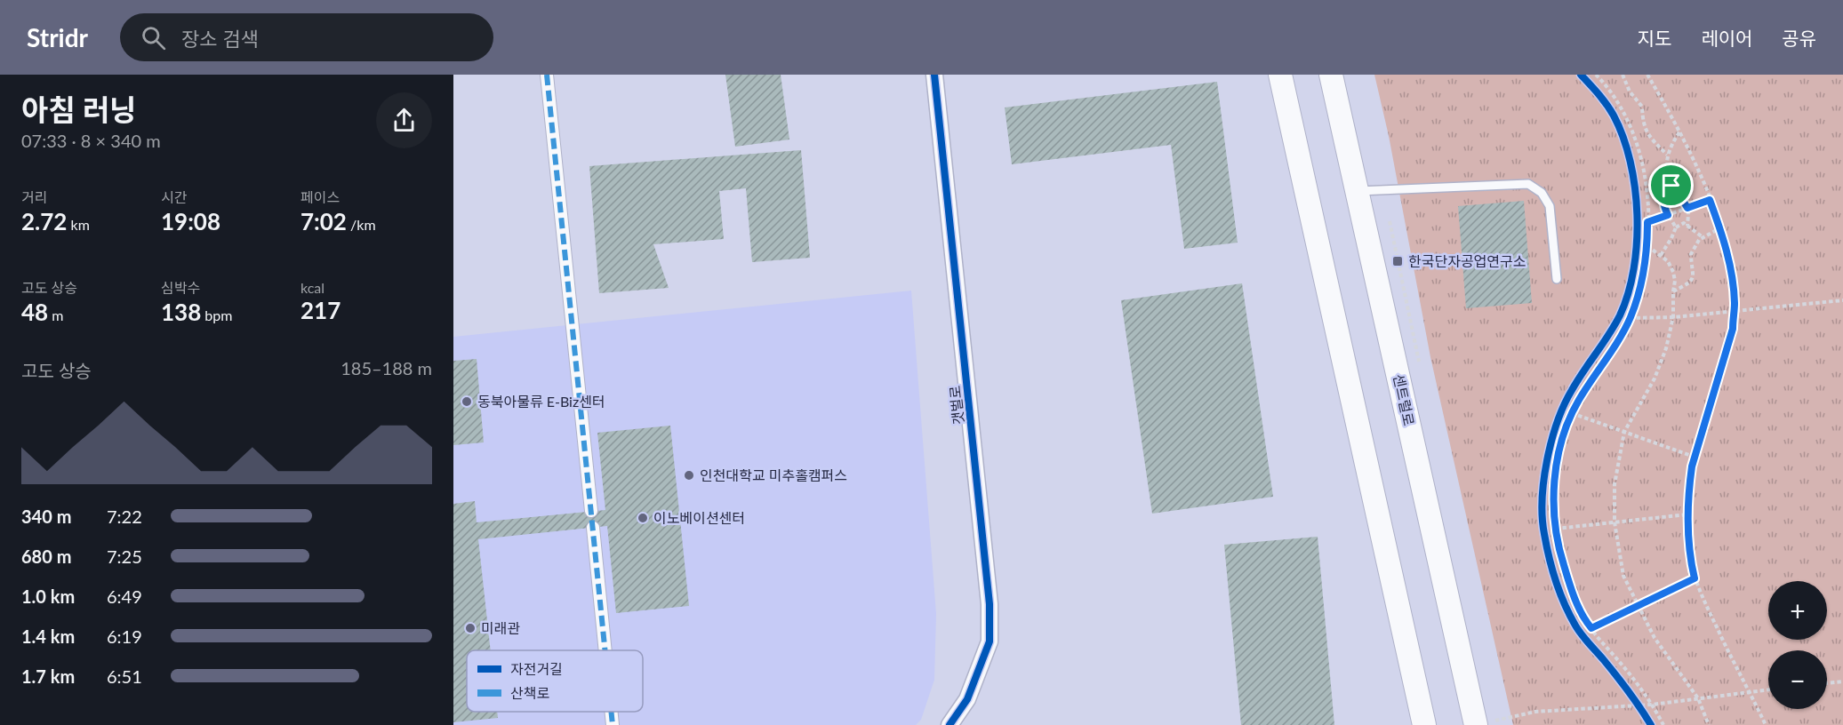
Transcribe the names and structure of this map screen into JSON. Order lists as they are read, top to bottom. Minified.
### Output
{"streets":{"main road":["센트럴로"],"street":["갯벌로"]},"places":{"transit":["한국단자공업연구소"],"other":["동북아물류 E-Biz센터","인천대학교 미추홀캠퍼스","이노베이션센터","미래관"]},"legend":["자전거길","산책로"],"page":{"header":"Stridr","search":"장소 검색","nav":["지도","레이어","공유"],"heading":["아침 러닝","07:33 · 8 × 340 m"],"stats":[["거리","2.72 km"],["시간","19:08"],["페이스","7:02 /km"],["고도 상승","48 m"],["심박수","138 bpm"],["kcal","217"]],"chart":["고도 상승","185–188 m"],"list":[{"name":"340 m","note":"7:22"},{"name":"680 m","note":"7:25"},{"name":"1.0 km","note":"6:49"},{"name":"1.4 km","note":"6:19"},{"name":"1.7 km","note":"6:51"}],"map_buttons":["+","−"]}}
